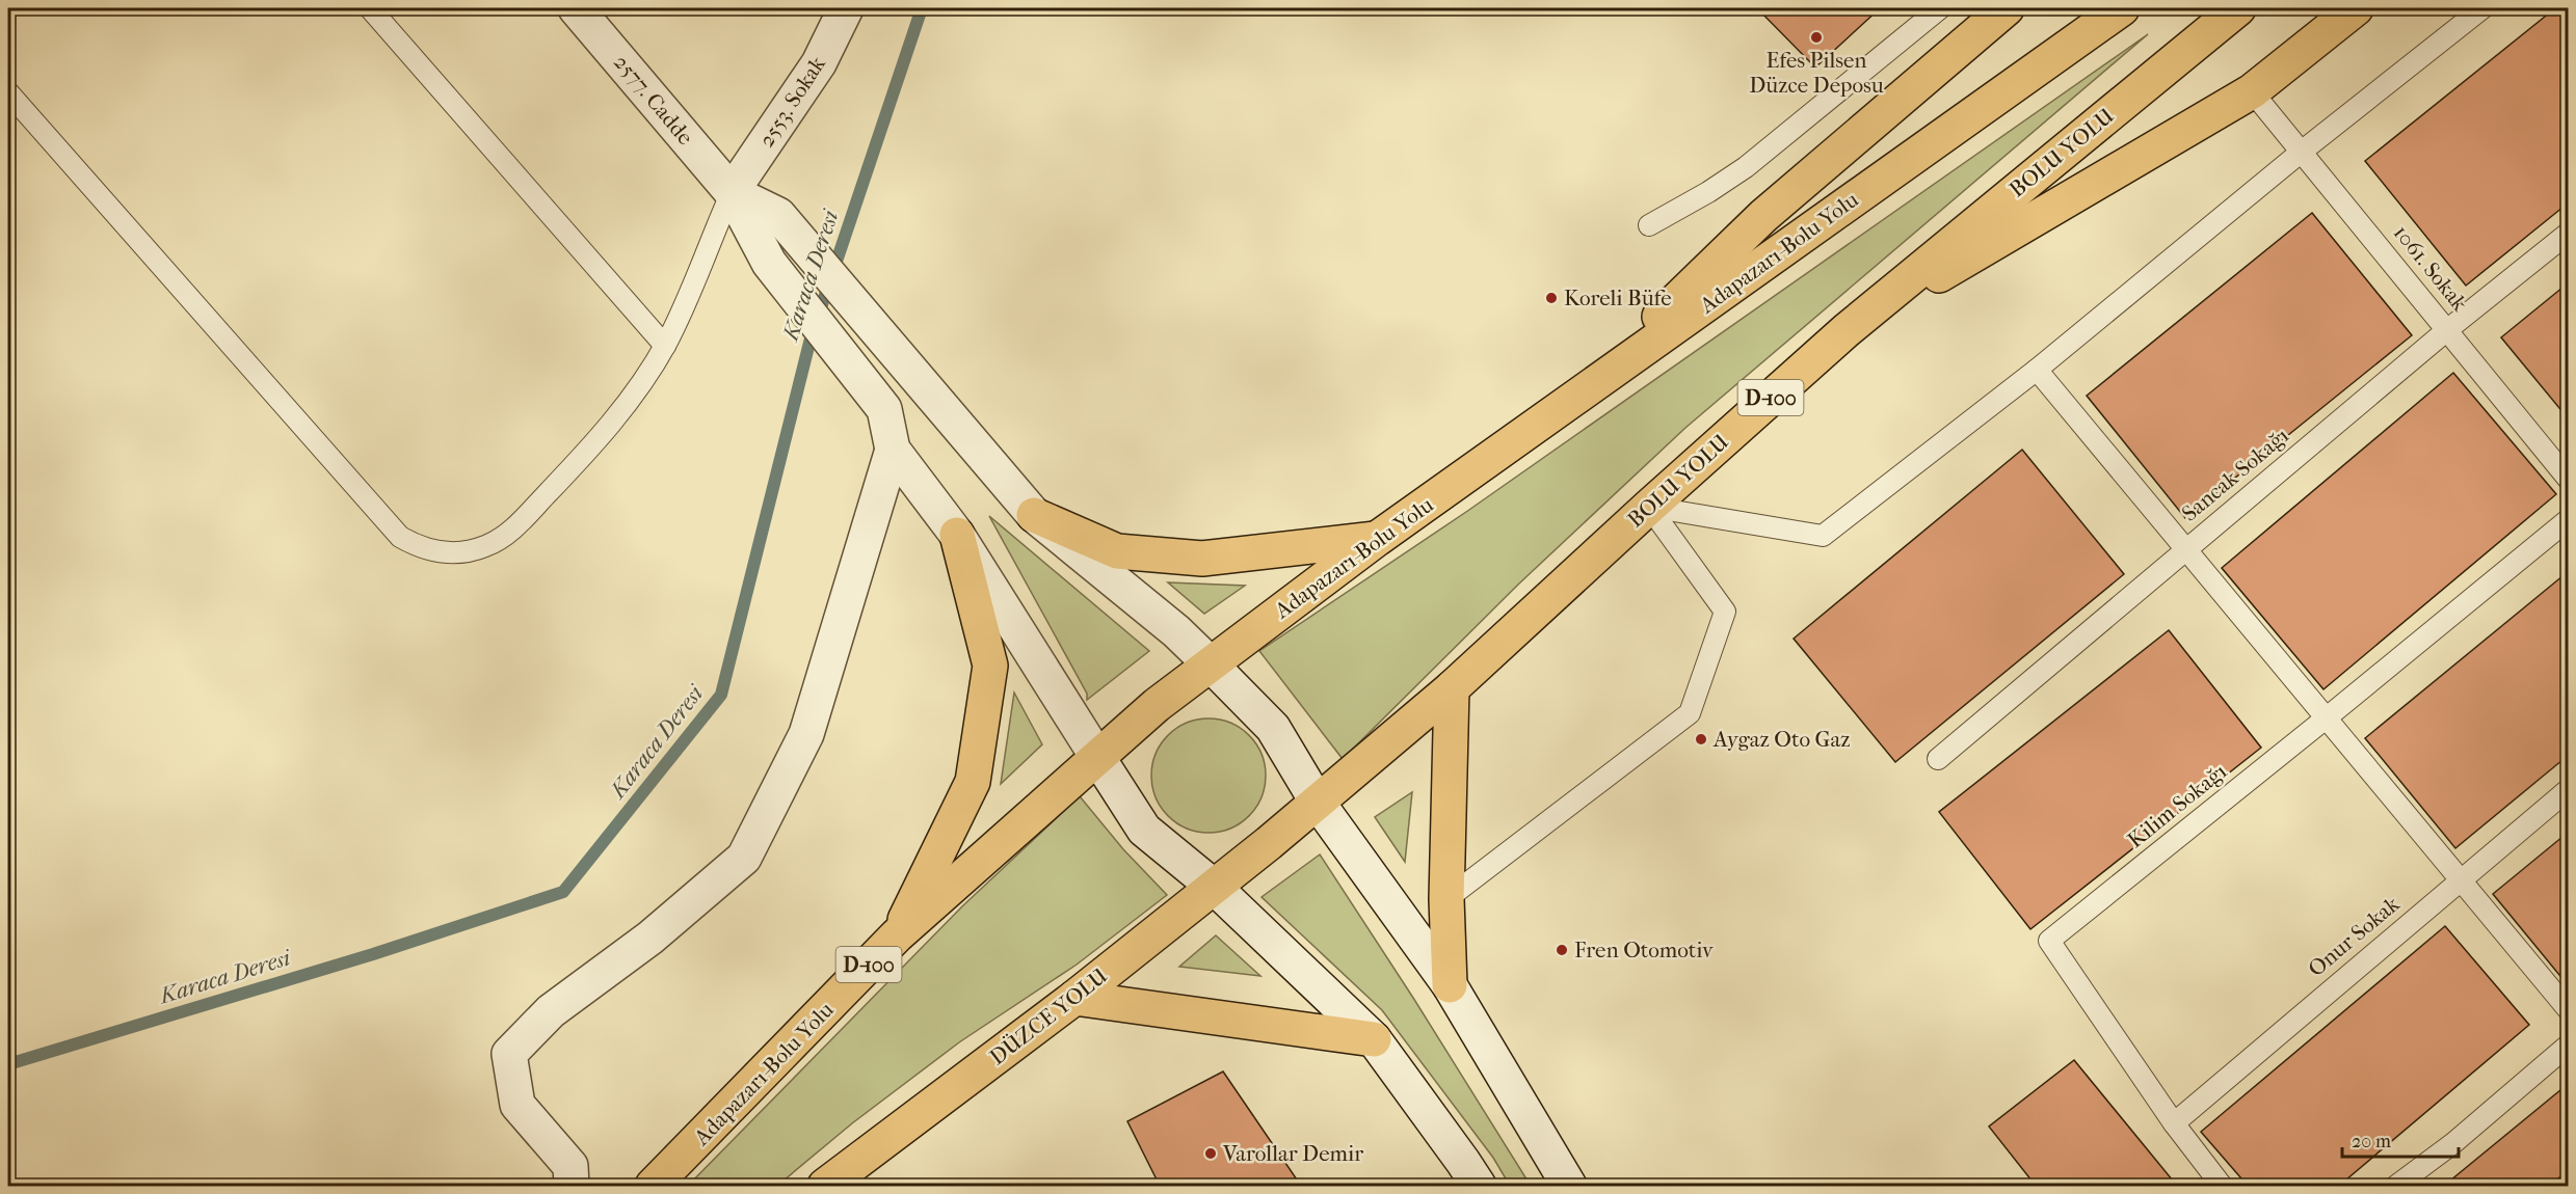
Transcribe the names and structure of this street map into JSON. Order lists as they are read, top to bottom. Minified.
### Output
{"streets":{"highway":["BOLU YOLU","Adapazarı-Bolu Yolu","D-100","DÜZCE YOLU"],"street":["2577. Cadde","2553. Sokak"],"lane":["1061. Sokak","Sancak Sokağı","Kilim Sokağı","Onur Sokak"]},"crossings":[["2577. Cadde","2553. Sokak"],["BOLU YOLU","DÜZCE YOLU"],["1061. Sokak","Sancak Sokağı"],["Kilim Sokağı","Onur Sokak"]],"water":["Karaca Deresi"],"places":["Efes Pilsen Düzce Deposu","Koreli Büfe","Aygaz Oto Gaz","Fren Otomotiv","Varollar Demir"],"scale_bar":"20 m"}
